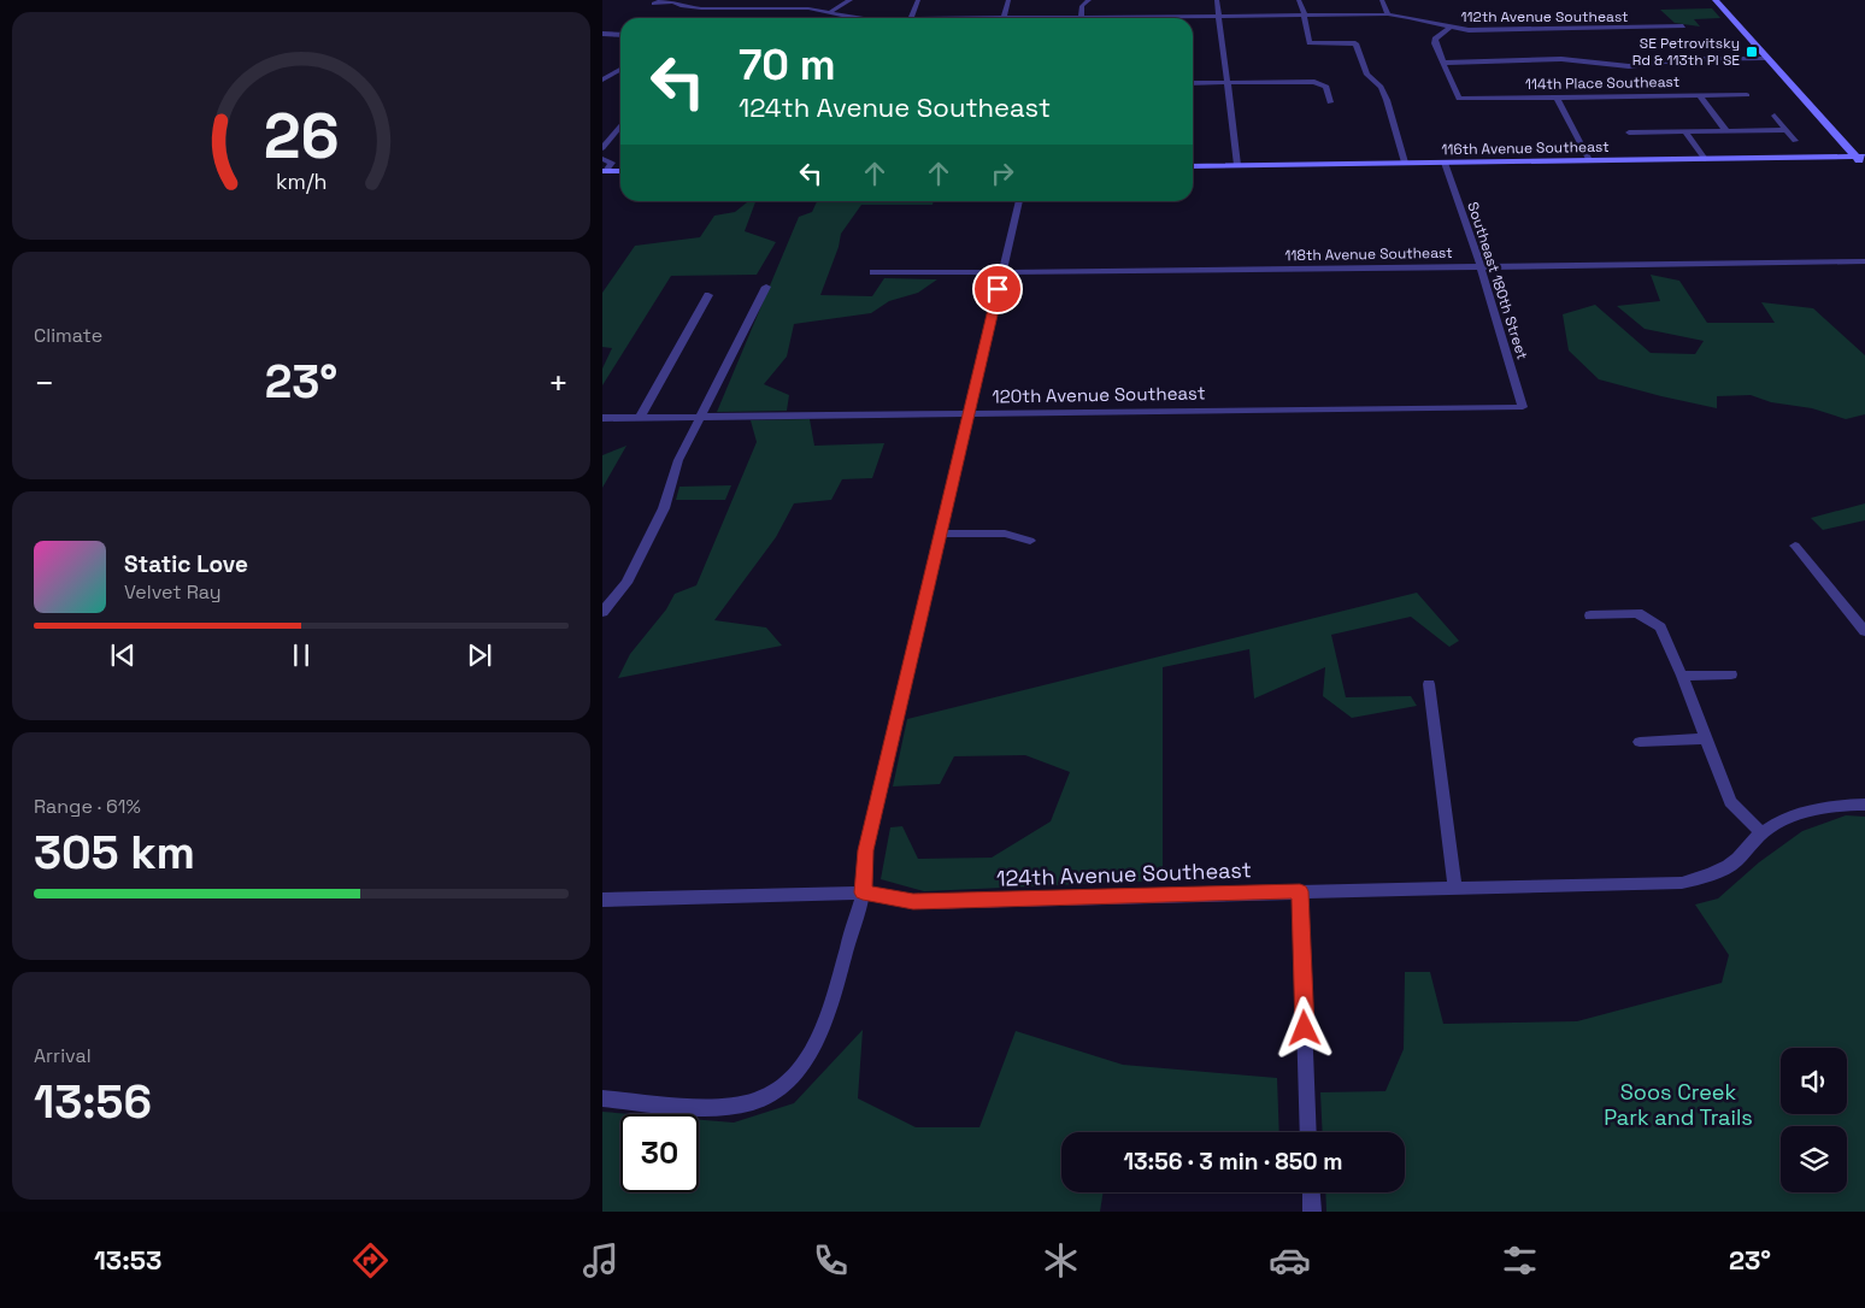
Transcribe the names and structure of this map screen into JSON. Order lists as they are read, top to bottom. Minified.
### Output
{"streets":{"street":["112th Avenue Southeast","114th Place Southeast","116th Avenue Southeast","118th Avenue Southeast","Southeast 180th Street","120th Avenue Southeast","124th Avenue Southeast"]},"crossings":[["116th Avenue Southeast","Southeast 180th Street"],["118th Avenue Southeast","Southeast 180th Street"],["Southeast 180th Street","120th Avenue Southeast"]],"parks":["Soos Creek Park and Trails"],"places":{"transit":["SE Petrovitsky Rd & 113th Pl SE"]},"page":{"turn":["70 m","124th Avenue Southeast"],"tile":["Climate",["Range · 61%","305 km"],["Arrival","13:56"]],"heat":["−","23°","+"],"song":["Static Love","Velvet Ray"],"limit":"30","trip":"13:56 · 3 min · 850 m","tabs":["13:53","23°"],"gauge":["26","km/h"]}}
